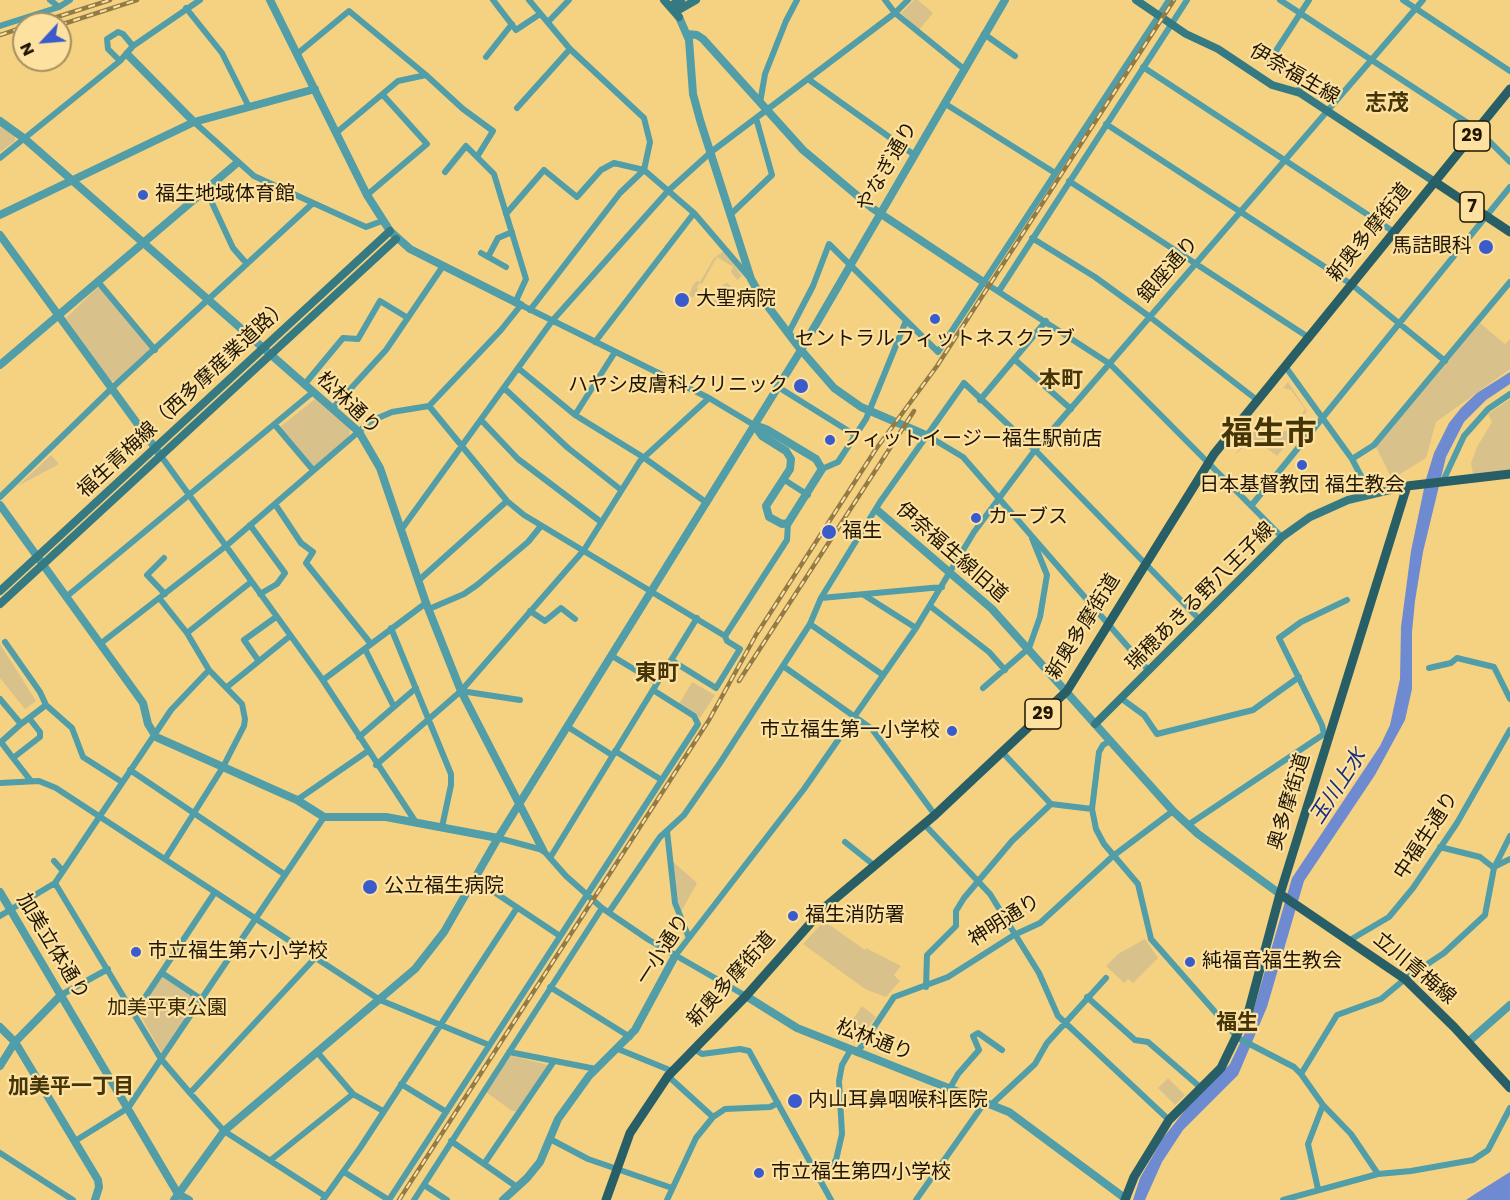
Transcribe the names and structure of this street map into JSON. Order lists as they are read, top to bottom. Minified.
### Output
{"streets":{"main road":["伊奈福生線","29","7","新奥多摩街道","福生青梅線（西多摩産業道路）","瑞穂あきる野八王子線","奥多摩街道","立川青梅線"],"street":["やなぎ通り","銀座通り","松林通り","伊奈福生線旧道","中福生通り","神明通り","加美立体通り","一小通り"]},"crossings":[["伊奈福生線","7"],["伊奈福生線","新奥多摩街道"],["伊奈福生線","銀座通り"],["やなぎ通り","松林通り"],["やなぎ通り","加美立体通り"],["7","新奥多摩街道"],["新奥多摩街道","松林通り"],["新奥多摩街道","伊奈福生線旧道"],["銀座通り","伊奈福生線旧道"],["銀座通り","一小通り"],["福生青梅線（西多摩産業道路）","松林通り"],["松林通り","奥多摩街道"],["松林通り","神明通り"],["松林通り","一小通り"],["伊奈福生線旧道","瑞穂あきる野八王子線"],["伊奈福生線旧道","奥多摩街道"],["伊奈福生線旧道","神明通り"],["伊奈福生線旧道","立川青梅線"],["瑞穂あきる野八王子線","奥多摩街道"],["奥多摩街道","立川青梅線"],["中福生通り","立川青梅線"]],"districts":["志茂","本町","福生市","東町","福生","加美平一丁目"],"water":["玉川上水"],"parks":["加美平東公園"],"places":["福生地域体育館","馬詰眼科","大聖病院","セントラルフィットネスクラブ","ハヤシ皮膚科クリニック","フィットイージー福生駅前店","日本基督教団 福生教会","カーブス","福生","市立福生第一小学校","公立福生病院","福生消防署","市立福生第六小学校","純福音福生教会","内山耳鼻咽喉科医院","市立福生第四小学校"],"north":"bottom left"}
